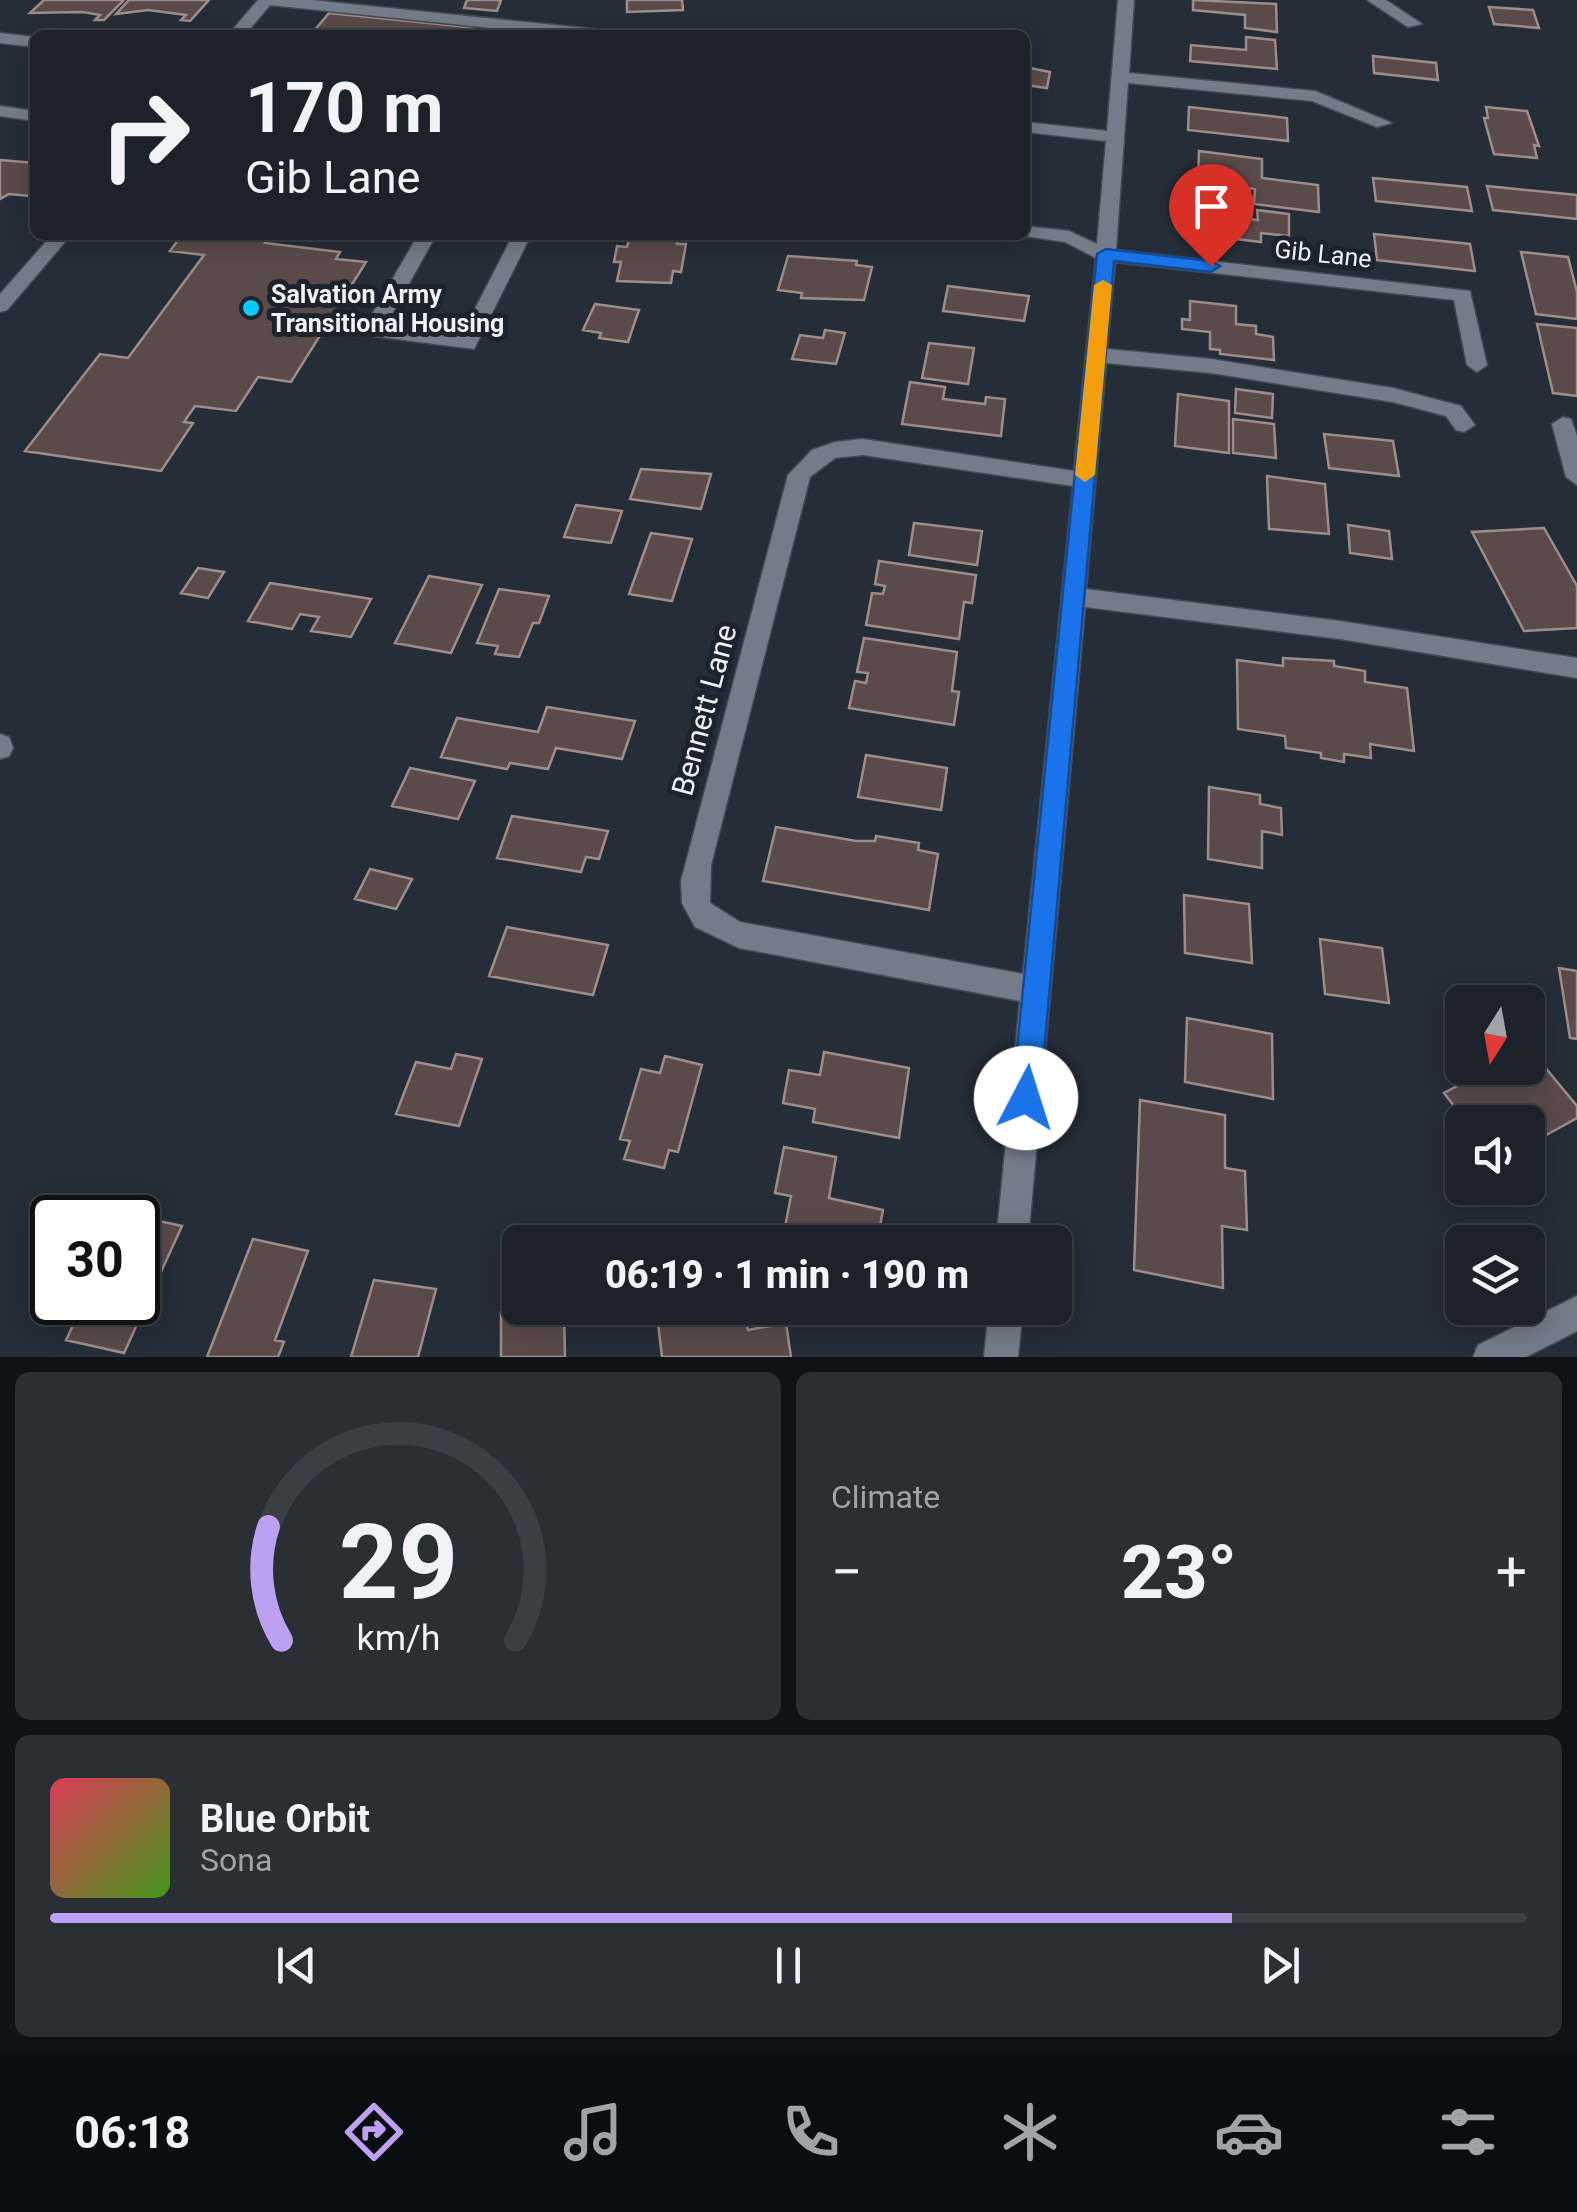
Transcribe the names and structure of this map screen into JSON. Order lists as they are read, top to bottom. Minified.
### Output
{"streets":{"street":["Gib Lane","Bennett Lane"]},"places":["Salvation Army Transitional Housing"],"north":"bottom","page":{"turn":["170 m","Gib Lane"],"limit":"30","trip":"06:19 · 1 min · 190 m","tile":"Climate","heat":["−","23°","+"],"song":["Blue Orbit","Sona"],"tabs":"06:18","gauge":["29","km/h"]}}
